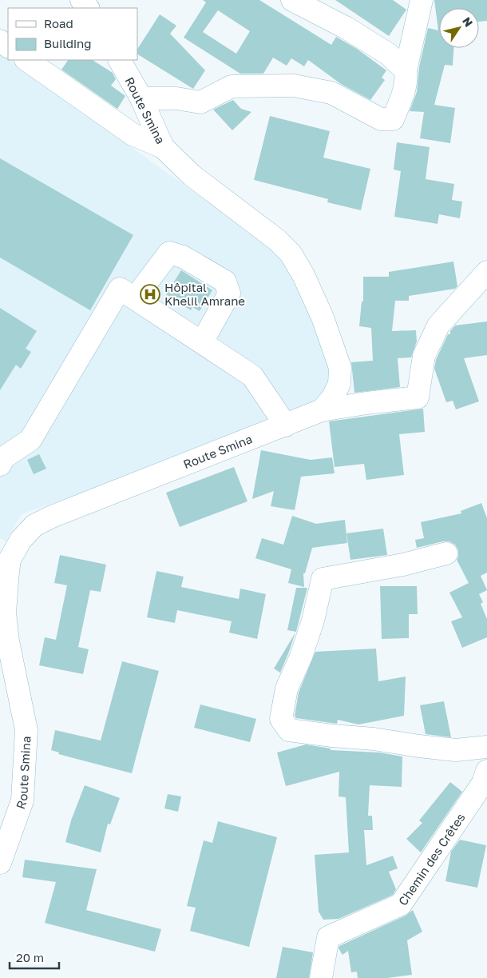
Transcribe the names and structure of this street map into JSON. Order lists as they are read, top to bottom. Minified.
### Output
{"streets":{"street":["Route Smina","Chemin des Crêtes"]},"places":{"hospital":["Hôpital Khelil Amrane"]},"legend":["Road","Building"],"scale_bar":"20 m","north":"top right"}
